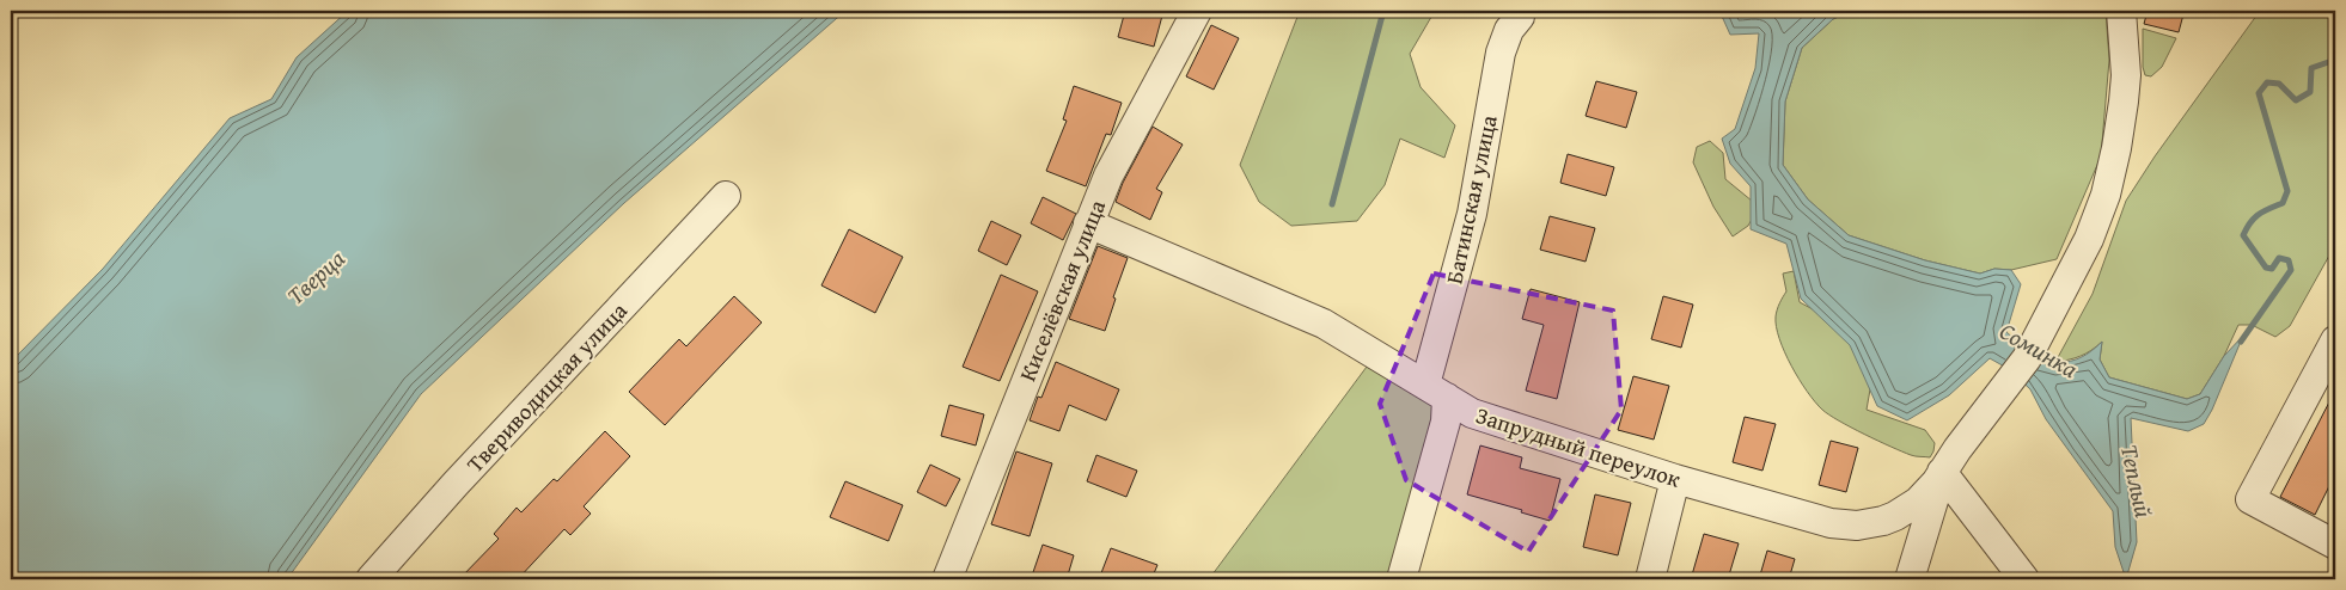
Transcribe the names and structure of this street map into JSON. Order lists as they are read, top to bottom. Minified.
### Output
{"streets":{"street":["Батинская улица","Киселёвская улица","Твериводицкая улица","Запрудный переулок"]},"crossings":[["Батинская улица","Запрудный переулок"],["Киселёвская улица","Запрудный переулок"]],"water":["Тверца","Соминка","Теплый"]}
